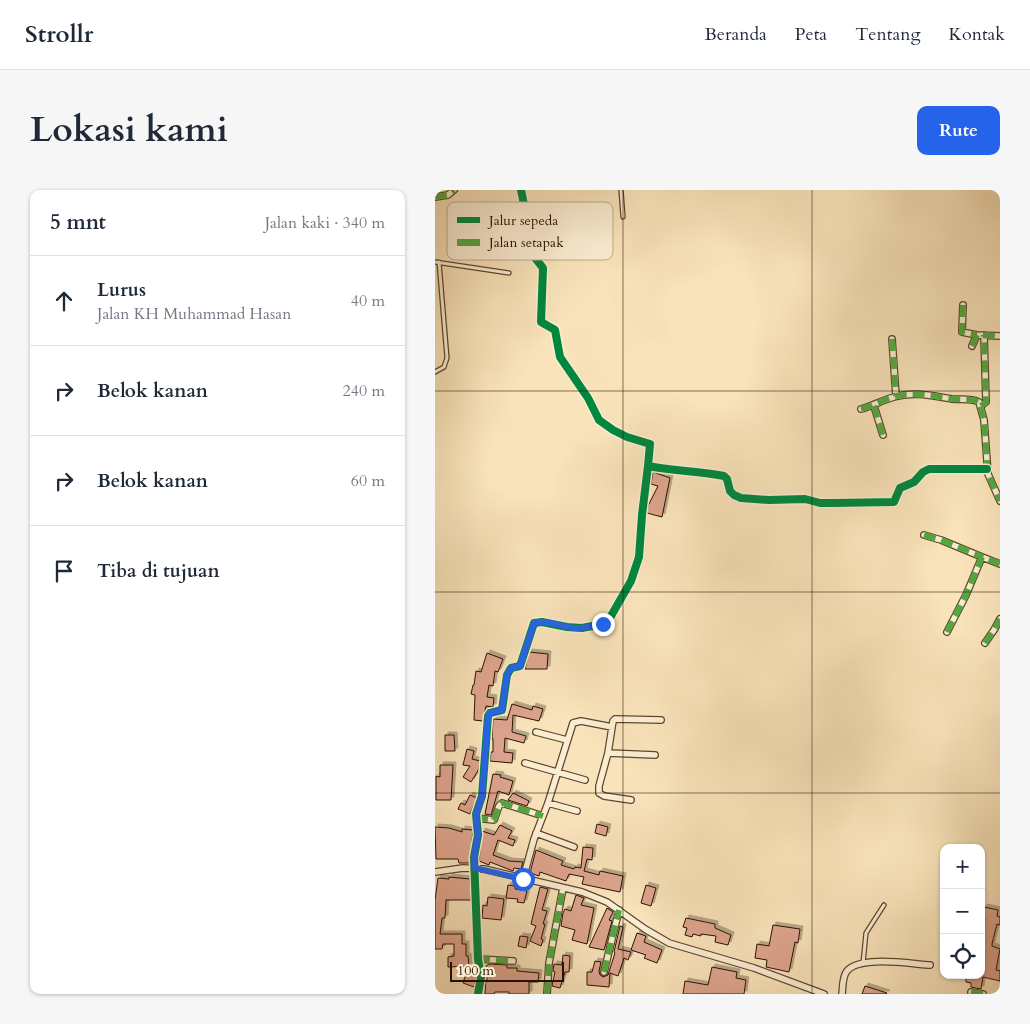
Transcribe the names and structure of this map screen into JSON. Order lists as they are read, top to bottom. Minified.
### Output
{"legend":["Jalur sepeda","Jalan setapak"],"scale_bar":"100 m","page":{"header":"Strollr","nav":["Beranda","Peta","Tentang","Kontak"],"title":"Lokasi kami","buttons":"Rute","heading":["5 mnt","Jalan kaki · 340 m"],"list":[["Lurus","Jalan KH Muhammad Hasan","40 m"],["Belok kanan","240 m"],["Belok kanan","60 m"],"Tiba di tujuan"],"map_buttons":["+","−"],"scale":"100 m"}}
